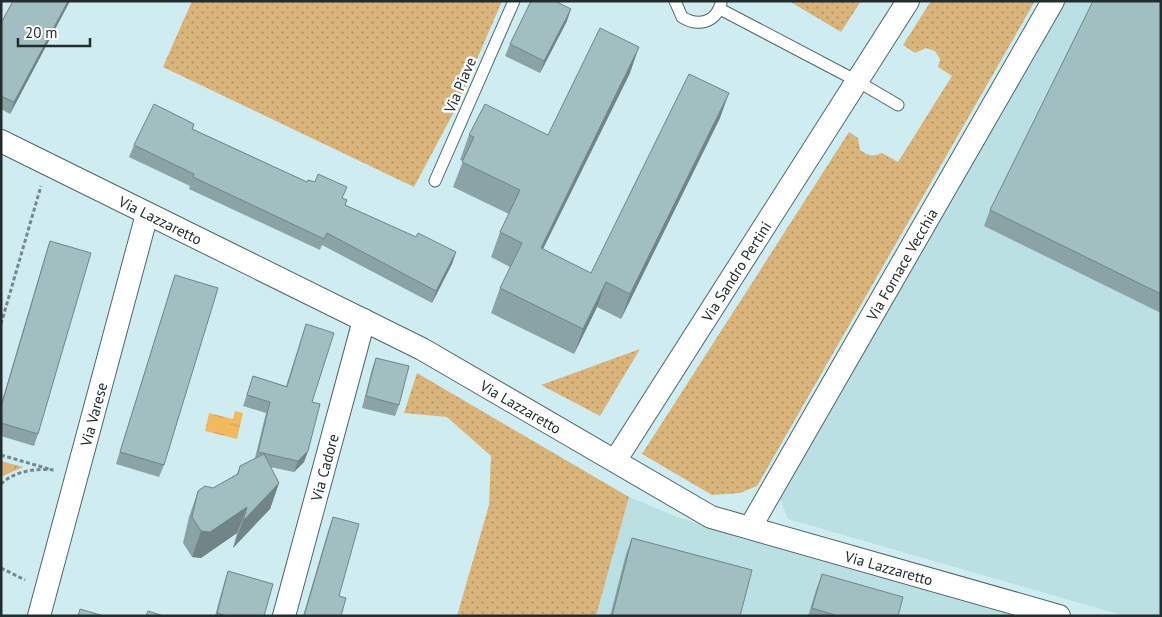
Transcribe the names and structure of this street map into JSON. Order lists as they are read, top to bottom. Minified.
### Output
{"streets":{"street":["Via Lazzaretto","Via Fornace Vecchia","Via Sandro Pertini","Via Varese","Via Cadore"],"lane":["Via Piave"]},"crossings":[["Via Lazzaretto","Via Fornace Vecchia"],["Via Lazzaretto","Via Sandro Pertini"],["Via Lazzaretto","Via Varese"],["Via Lazzaretto","Via Cadore"]],"scale_bar":"20 m"}
